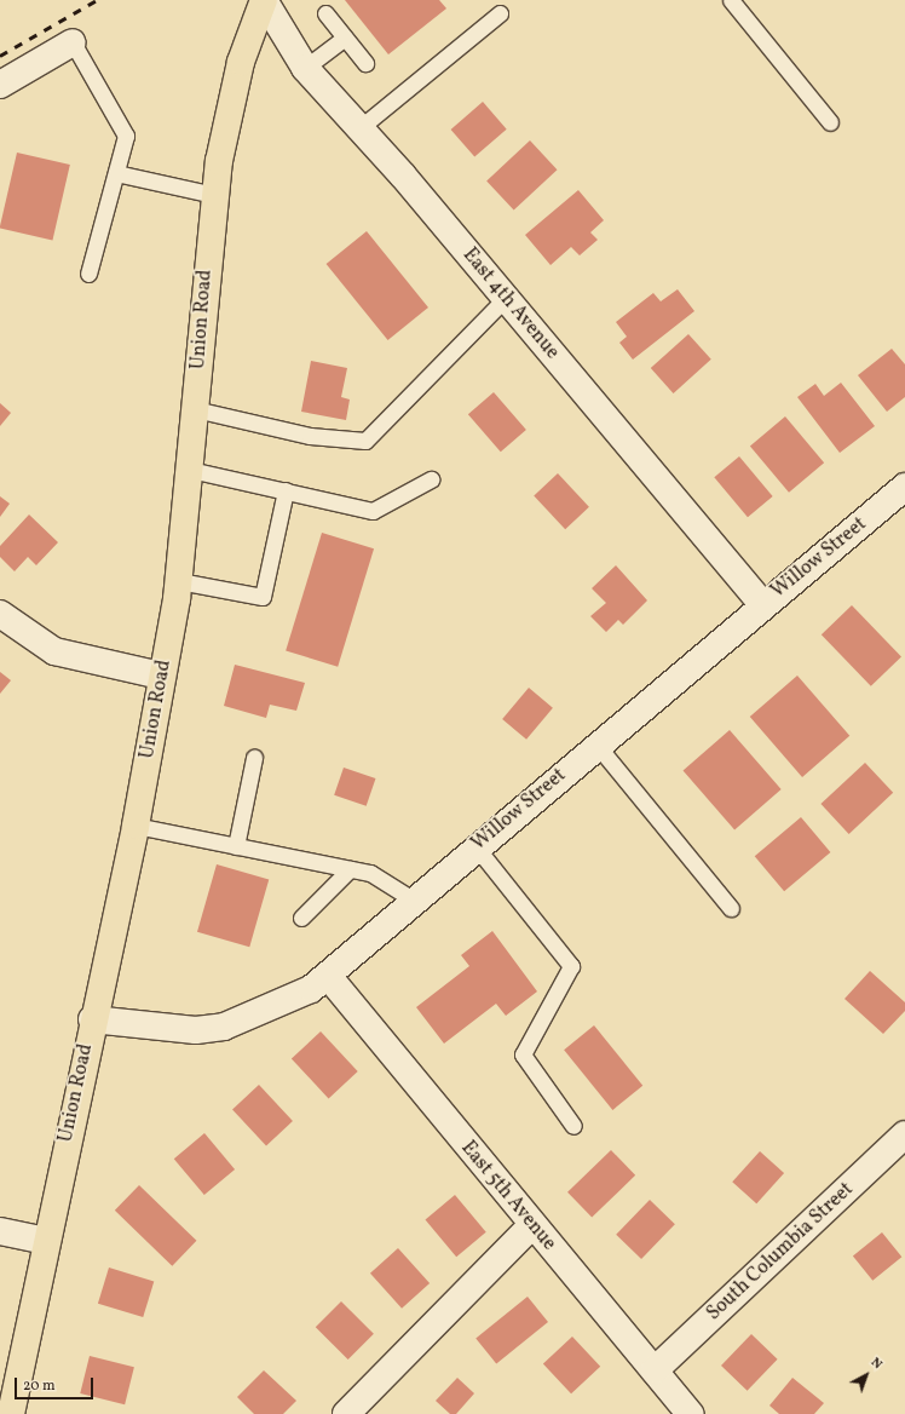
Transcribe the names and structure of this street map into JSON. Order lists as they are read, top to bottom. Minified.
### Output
{"streets":{"main road":["Union Road"],"street":["East 4th Avenue","Willow Street","East 5th Avenue","South Columbia Street"]},"crossings":[["East 4th Avenue","Union Road"],["East 4th Avenue","Willow Street"],["Union Road","Willow Street"],["Willow Street","East 5th Avenue"],["East 5th Avenue","South Columbia Street"]],"scale_bar":"20 m","north":"top right"}
